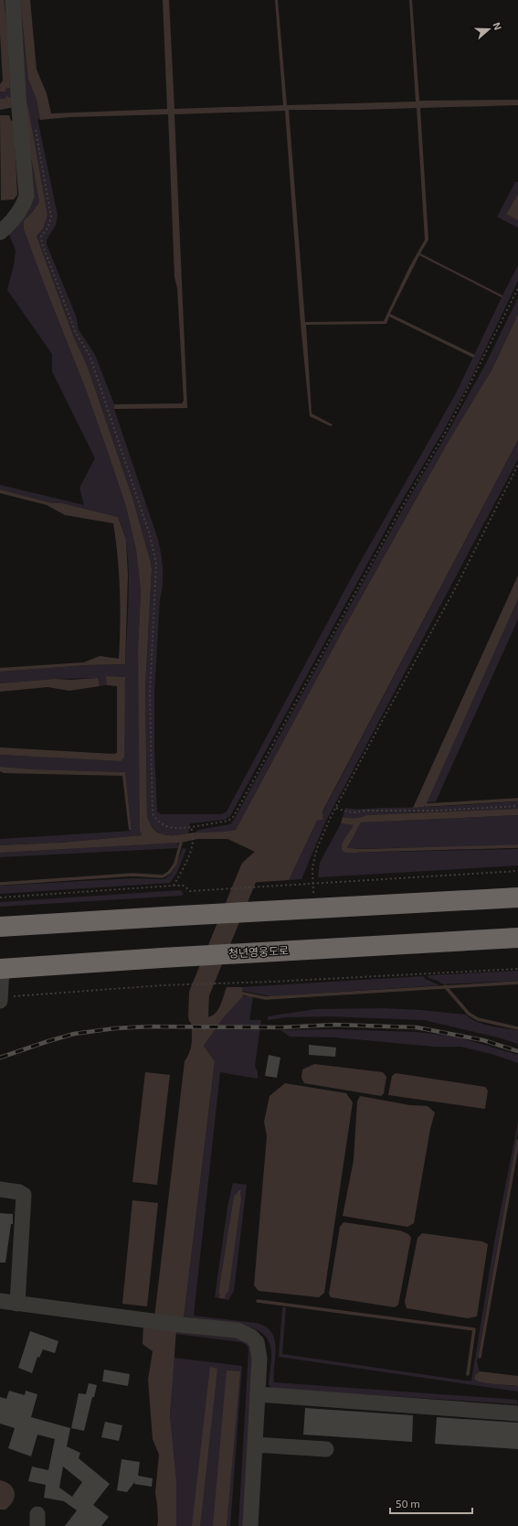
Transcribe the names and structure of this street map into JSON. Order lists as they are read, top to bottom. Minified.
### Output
{"streets":{"highway":["청년영웅도로"]},"scale_bar":"50 m","north":"right"}
